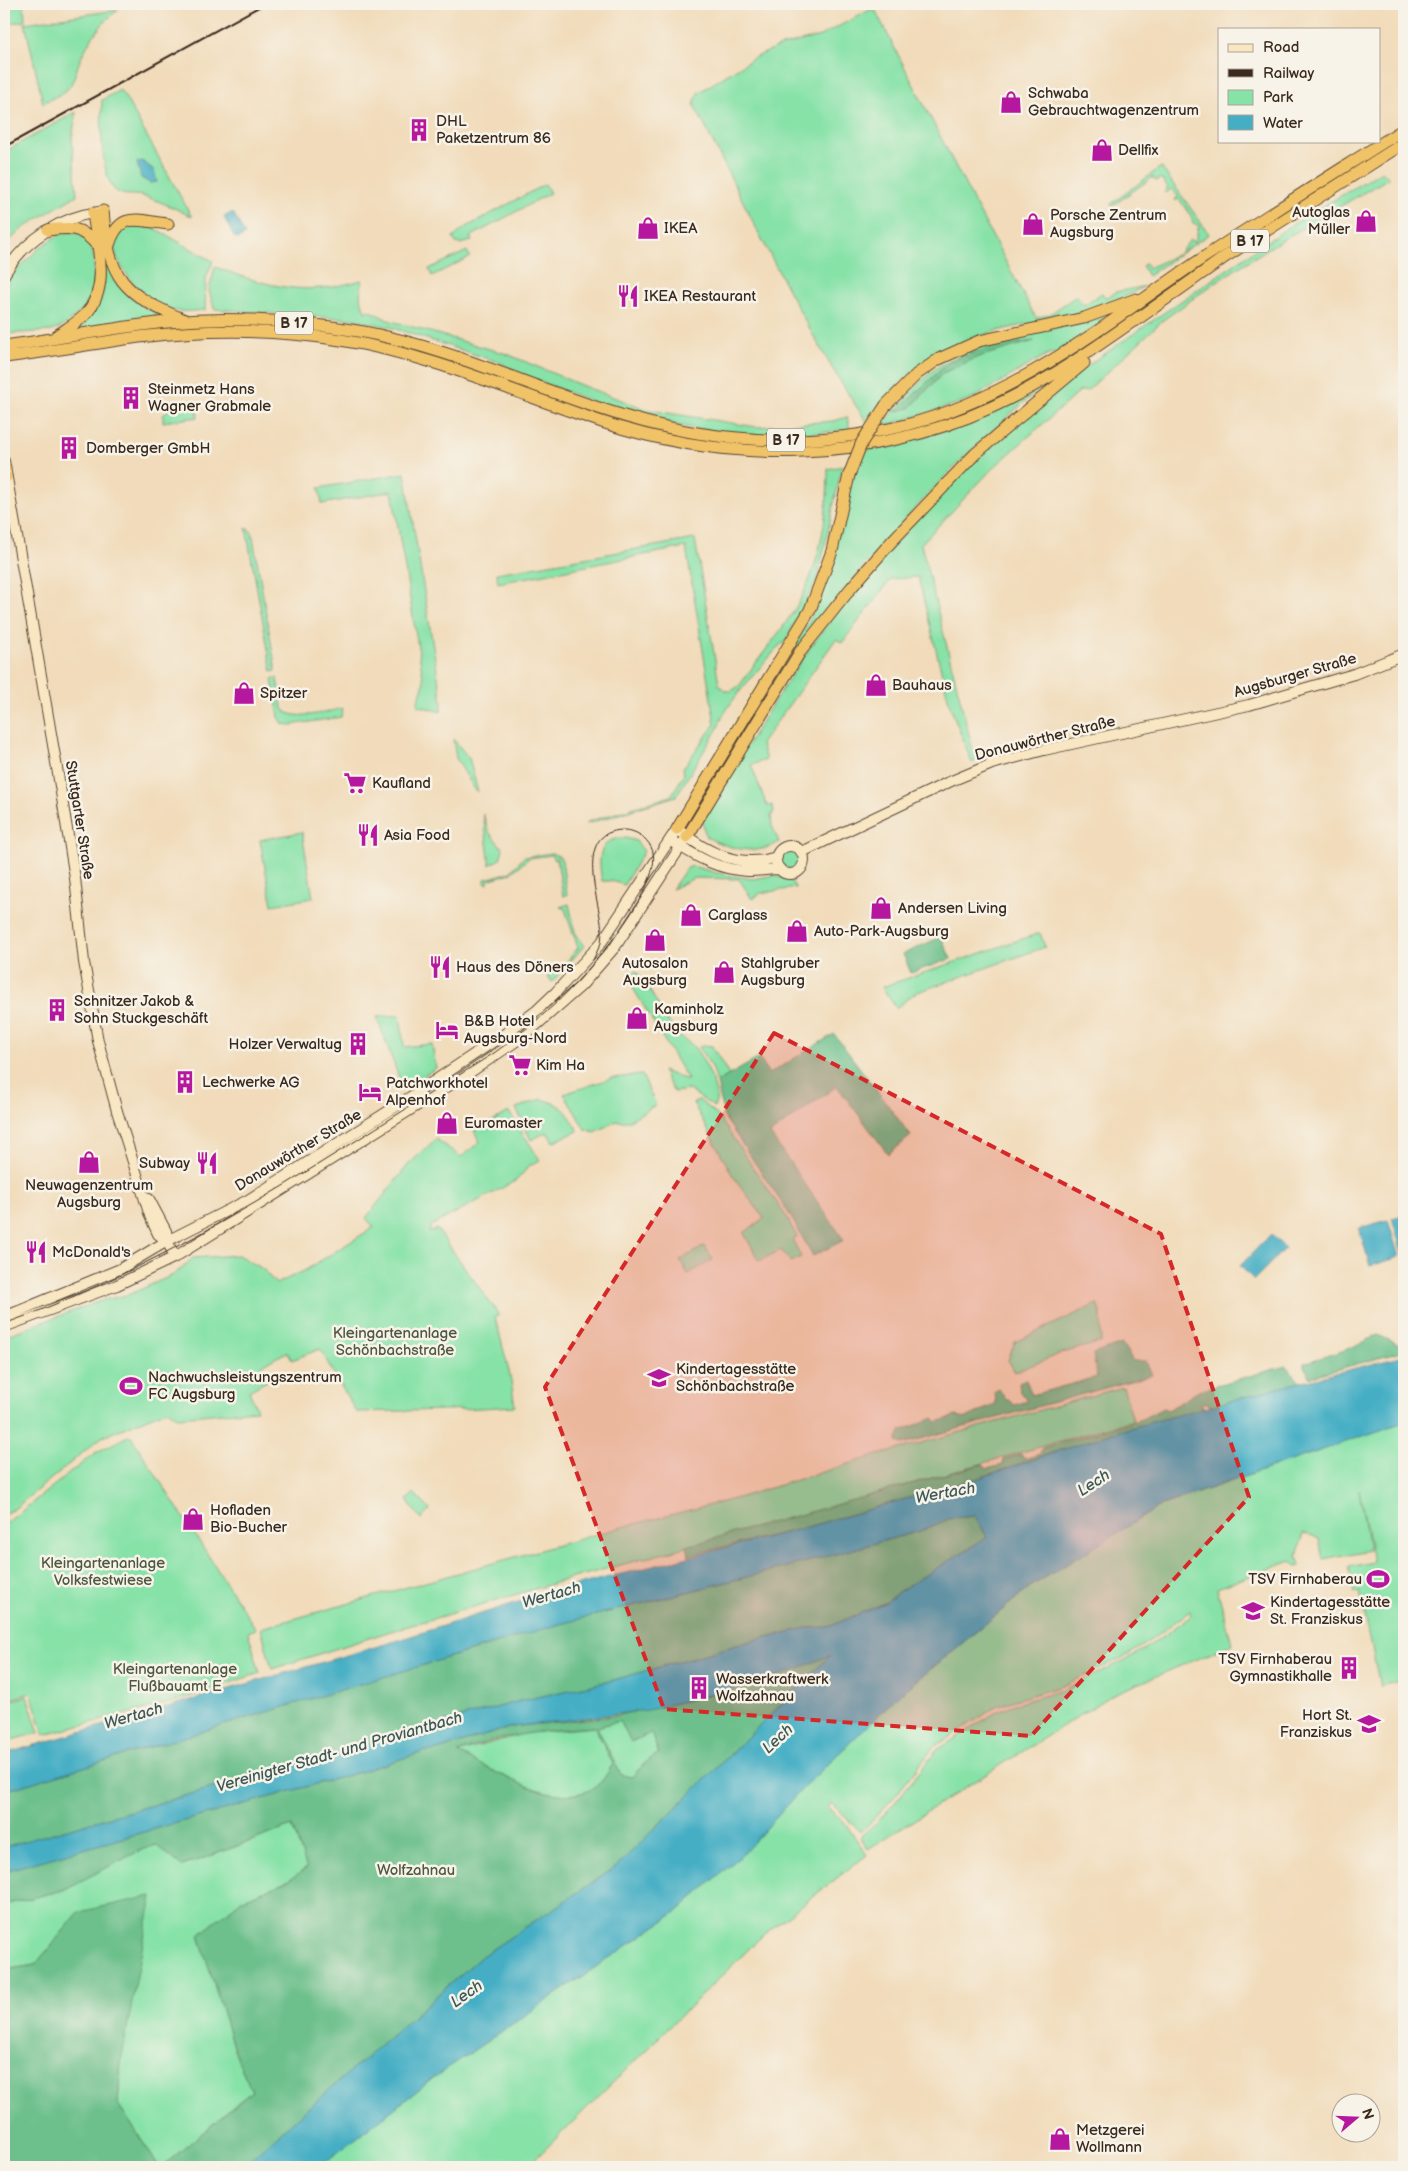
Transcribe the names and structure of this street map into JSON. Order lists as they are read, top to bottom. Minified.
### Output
{"streets":{"highway":["B 17"],"main road":["Augsburger Straße","Donauwörther Straße","Stuttgarter Straße"]},"crossings":[["Augsburger Straße","Donauwörther Straße"],["Donauwörther Straße","Stuttgarter Straße"]],"water":["Lech","Wertach","Vereinigter Stadt- und Proviantbach"],"parks":["Kleingartenanlage Schönbachstraße","Kleingartenanlage Volksfestwiese","Kleingartenanlage Flußbauamt E","Wolfzahnau"],"places":{"shop":["Schwaba Gebrauchtwagenzentrum","Dellfix","Autoglas Müller","Porsche Zentrum Augsburg","IKEA","Bauhaus","Spitzer","Andersen Living","Carglass","Auto-Park-Augsburg","Autosalon Augsburg","Stahlgruber Augsburg","Kaminholz Augsburg","Euromaster","Neuwagenzentrum Augsburg","Hofladen Bio-Bucher","Metzgerei Wollmann"],"building":["DHL Paketzentrum 86","Steinmetz Hans Wagner Grabmale","Domberger GmbH","Schnitzer Jakob & Sohn Stuckgeschäft","Holzer Verwaltug","Lechwerke AG","TSV Firnhaberau Gymnastikhalle","Wasserkraftwerk Wolfzahnau"],"restaurant":["IKEA Restaurant","Asia Food","Haus des Döners","Subway","McDonald's"],"supermarket":["Kaufland","Kim Ha"],"hotel":["B&B Hotel Augsburg-Nord","Patchworkhotel Alpenhof"],"school or university":["Kindertagesstätte Schönbachstraße","Kindertagesstätte St. Franziskus","Hort St. Franziskus"],"sports":["Nachwuchsleistungszentrum FC Augsburg","TSV Firnhaberau"]},"legend":["Road","Railway","Park","Water"],"north":"right"}
